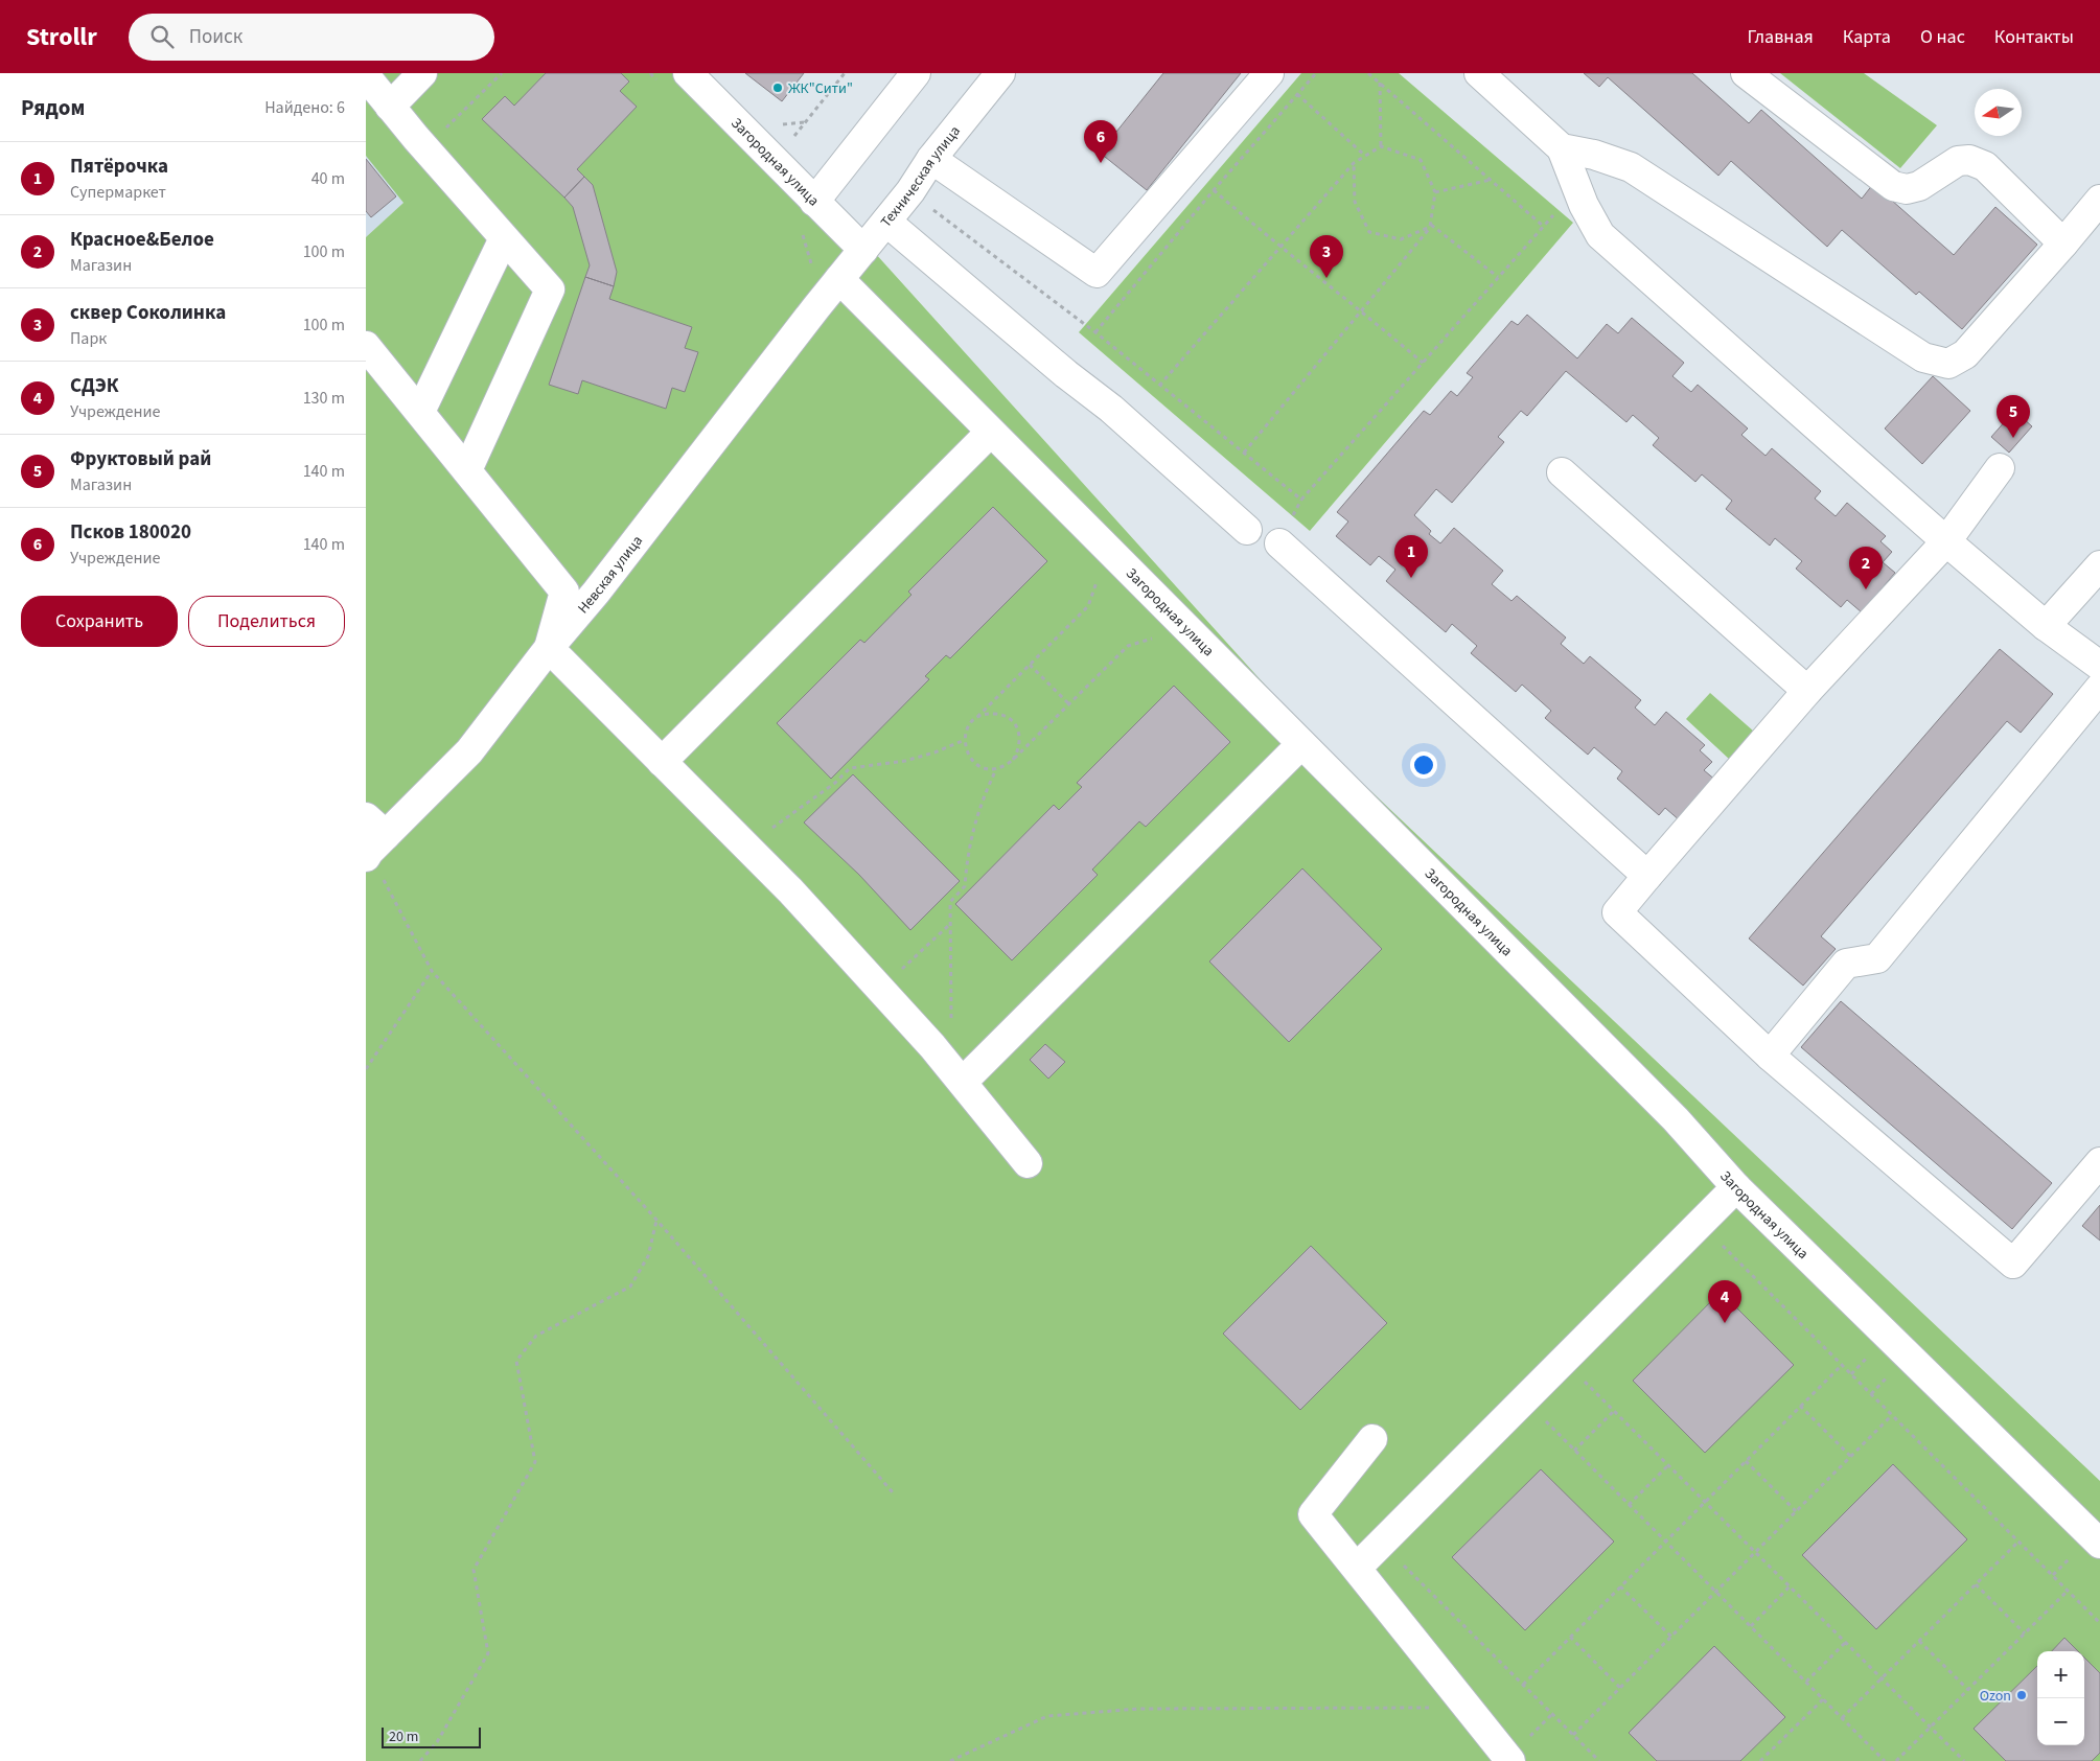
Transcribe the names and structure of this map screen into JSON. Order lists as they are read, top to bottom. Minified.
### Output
{"streets":{"street":["Загородная улица","Техническая улица","Невская улица"]},"crossings":[["Загородная улица","Техническая улица"],["Загородная улица","Невская улица"],["Техническая улица","Невская улица"]],"places":["ЖК\"Сити\"","Ozon"],"scale_bar":"20 m","north":"left","page":{"header":"Strollr","search":"Поиск","nav":["Главная","Карта","О нас","Контакты"],"heading":["Рядом","Найдено: 6"],"pins":["6","3","5","1","2","4"],"list":[{"mark":"1","name":"Пятёрочка","note":"Супермаркет","value":"40 m"},{"mark":"2","name":"Красное&Белое","note":"Магазин","value":"100 m"},{"mark":"3","name":"сквер Соколинка","note":"Парк","value":"100 m"},{"mark":"4","name":"СДЭК","note":"Учреждение","value":"130 m"},{"mark":"5","name":"Фруктовый рай","note":"Магазин","value":"140 m"},{"mark":"6","name":"Псков 180020","note":"Учреждение","value":"140 m"}],"buttons":["Сохранить","Поделиться"],"map_buttons":["+","−"],"scale":"20 m"}}
